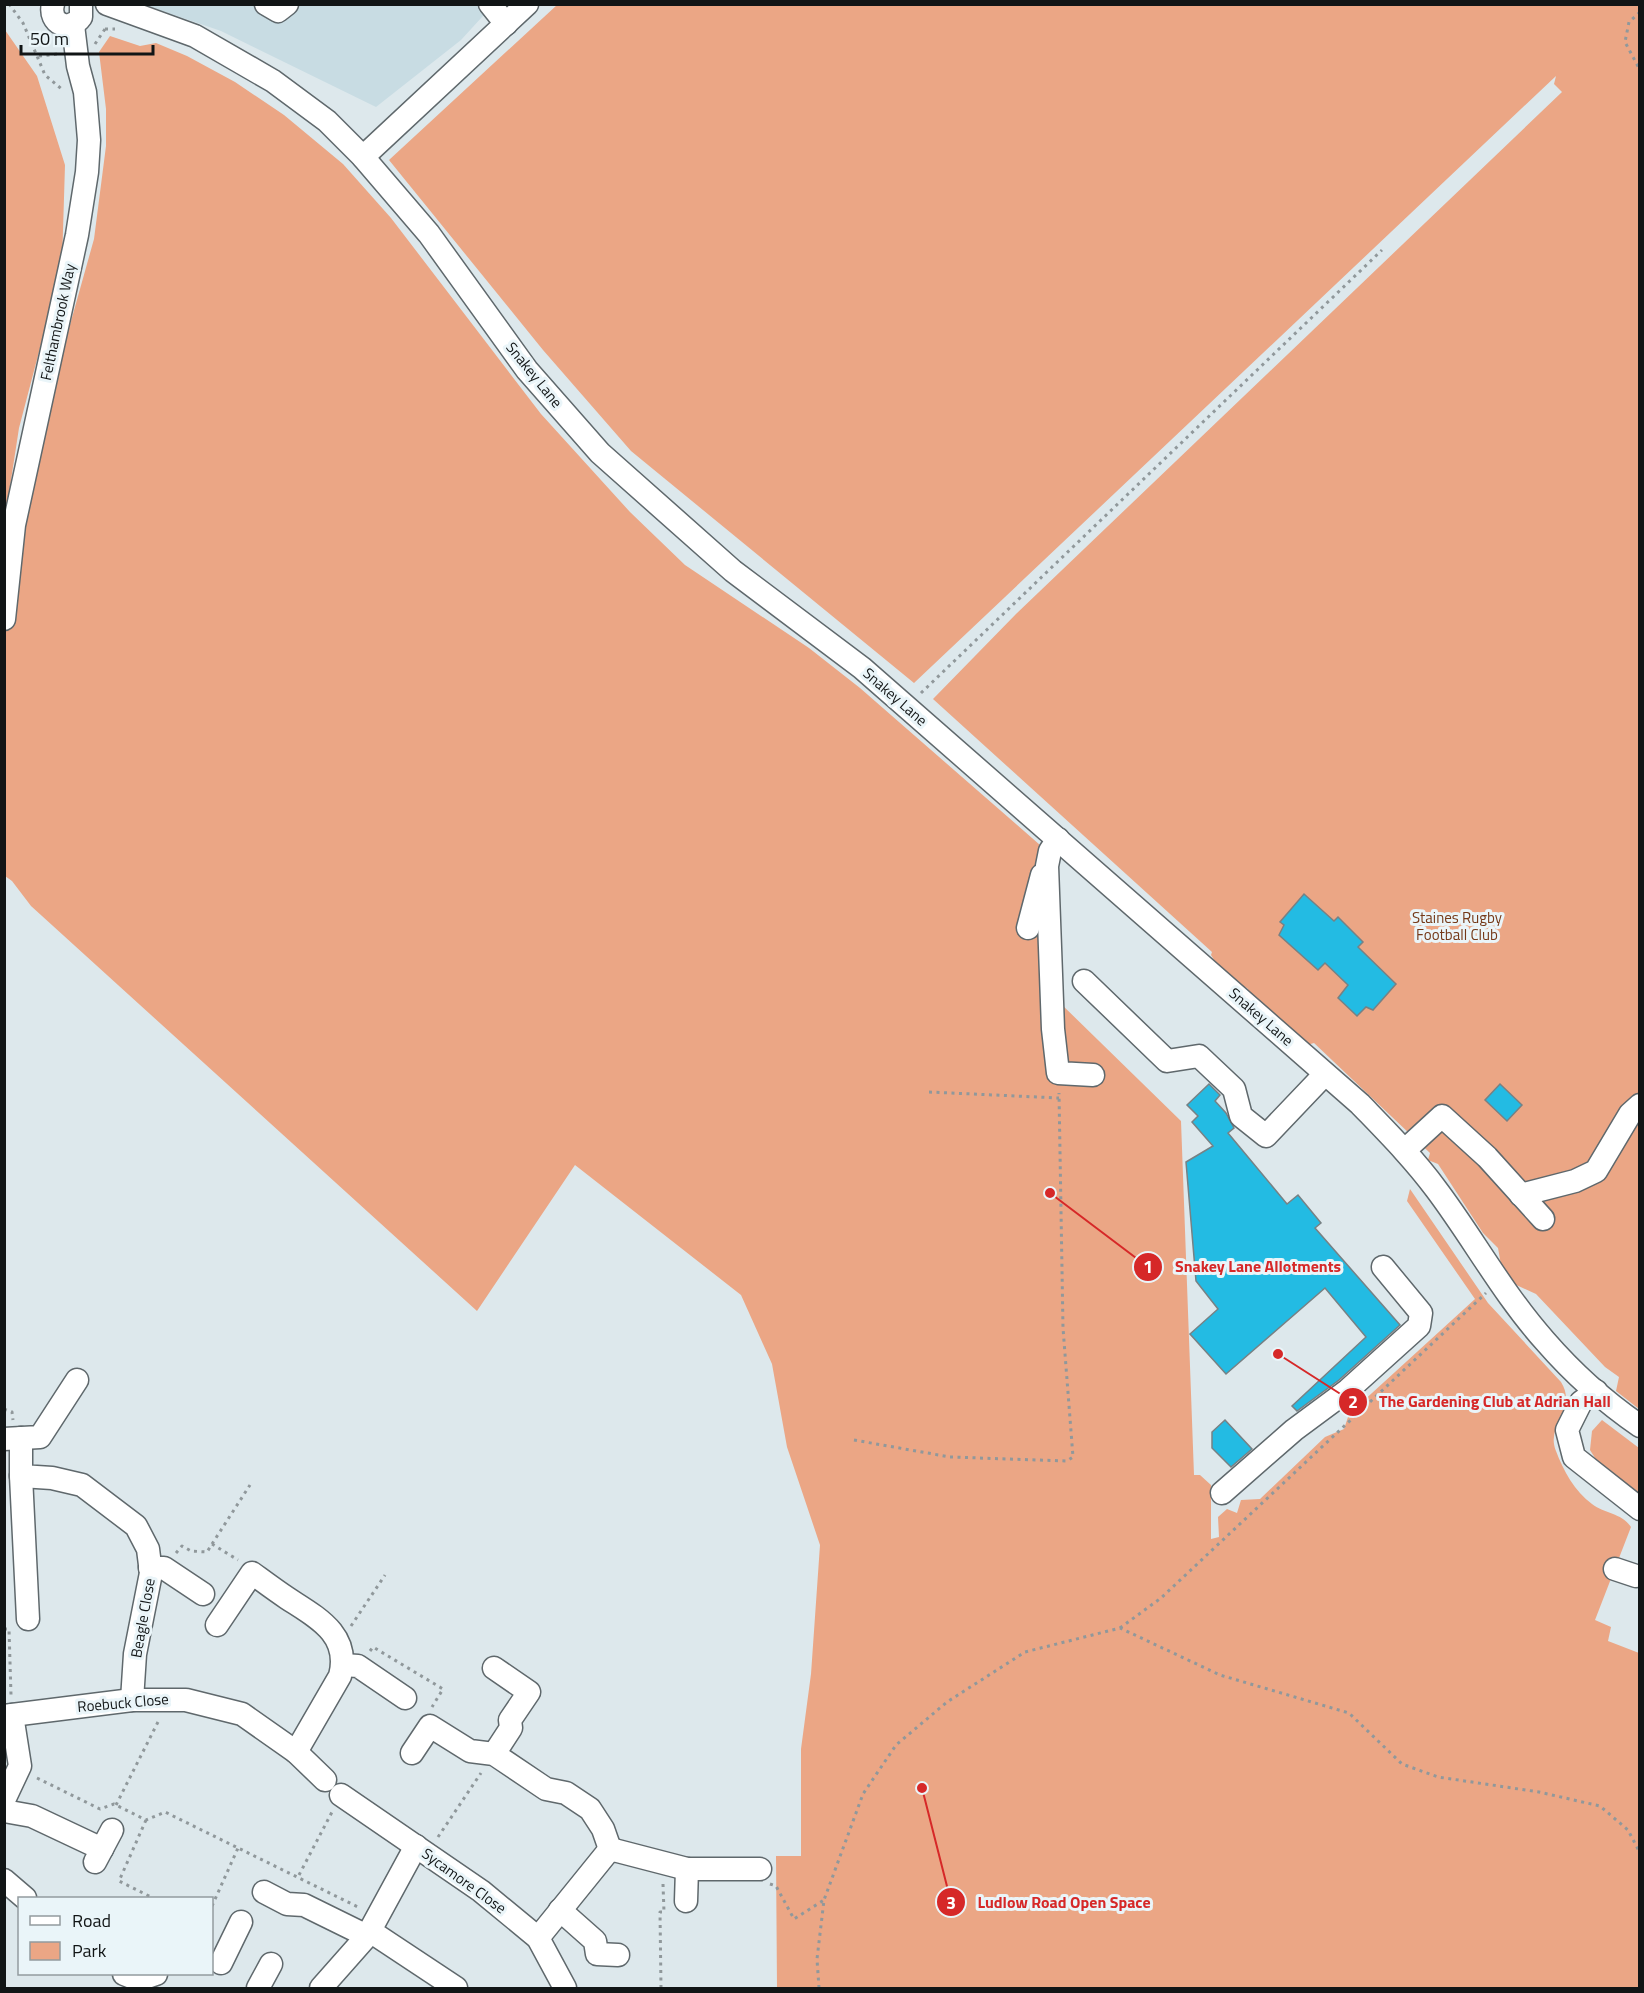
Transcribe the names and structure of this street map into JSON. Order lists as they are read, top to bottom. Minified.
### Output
{"streets":{"street":["Felthambrook Way","Snakey Lane","Beagle Close","Roebuck Close","Sycamore Close"]},"crossings":[["Felthambrook Way","Snakey Lane"],["Beagle Close","Roebuck Close"],["Roebuck Close","Sycamore Close"]],"parks":["Staines Rugby Football Club"],"places":["Snakey Lane Allotments","The Gardening Club at Adrian Hall","Ludlow Road Open Space"],"legend":["Road","Park"],"scale_bar":"50 m"}
